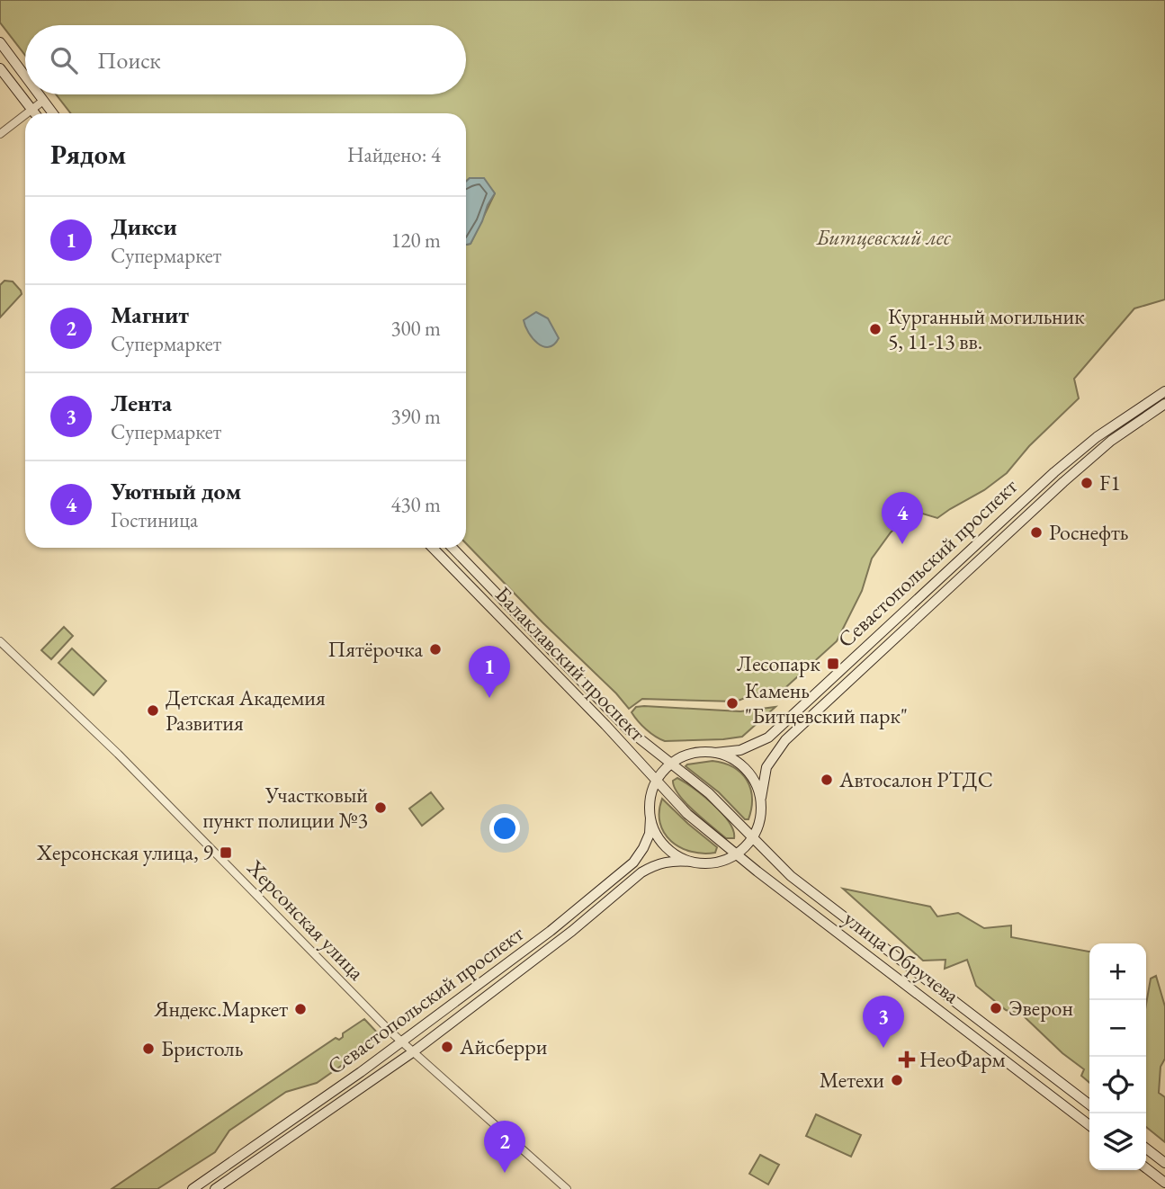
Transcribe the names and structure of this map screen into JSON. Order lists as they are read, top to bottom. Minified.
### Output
{"streets":{"main road":["Севастопольский проспект","Балаклавский проспект","улица Обручева"],"street":["Херсонская улица"]},"crossings":[["Севастопольский проспект","Балаклавский проспект"],["Севастопольский проспект","Херсонская улица"],["Севастопольский проспект","улица Обручева"],["Балаклавский проспект","улица Обручева"]],"parks":["Битцевский лес"],"places":{"other":["Курганный могильник 5, 11-13 вв.","F1","Роснефть","Пятёрочка","Камень \"Битцевский парк\"","Детская Академия Развития","Автосалон РТДС","Участковый пункт полиции №3","Эверон","Яндекс.Маркет","Айсберри","Бристоль","Метехи"],"transit":["Лесопарк","Херсонская улица, 9"],"health":["НеоФарм"]},"page":{"search":"Поиск","heading":["Рядом","Найдено: 4"],"list":[{"mark":"1","name":"Дикси","note":"Супермаркет","value":"120 m"},{"mark":"2","name":"Магнит","note":"Супермаркет","value":"300 m"},{"mark":"3","name":"Лента","note":"Супермаркет","value":"390 m"},{"mark":"4","name":"Уютный дом","note":"Гостиница","value":"430 m"}],"pins":["4","1","3","2"],"map_buttons":["+","−"]}}
